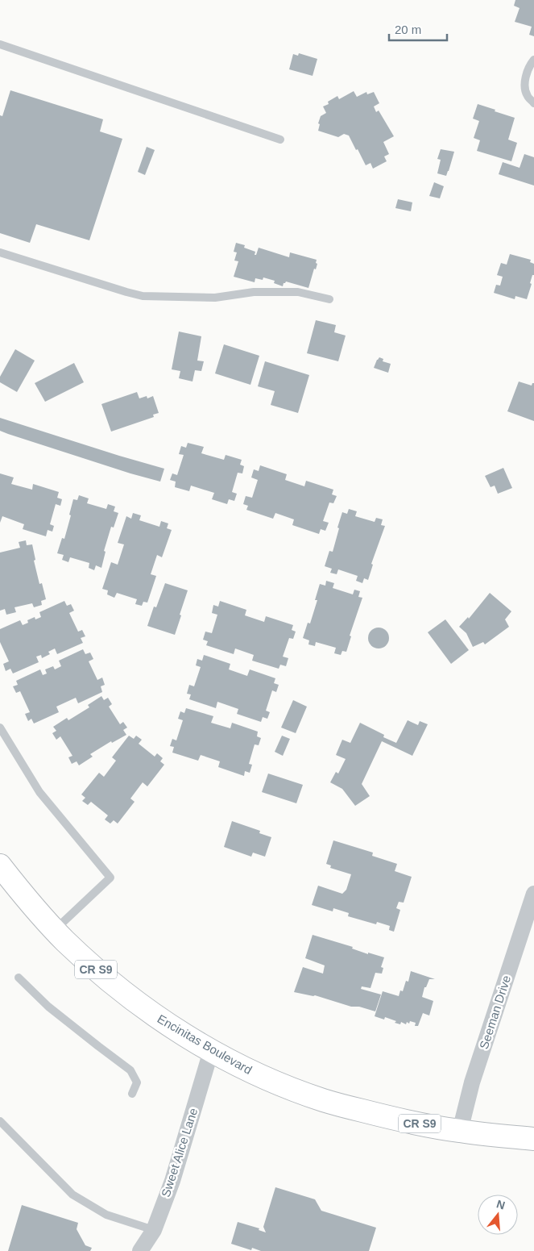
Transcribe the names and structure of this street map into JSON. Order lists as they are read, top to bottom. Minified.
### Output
{"streets":{"main road":["CR S9","Encinitas Boulevard"],"street":["Seeman Drive","Sweet Alice Lane"]},"crossings":[["Seeman Drive","Encinitas Boulevard"],["Encinitas Boulevard","Sweet Alice Lane"]],"scale_bar":"20 m","north":"top"}
